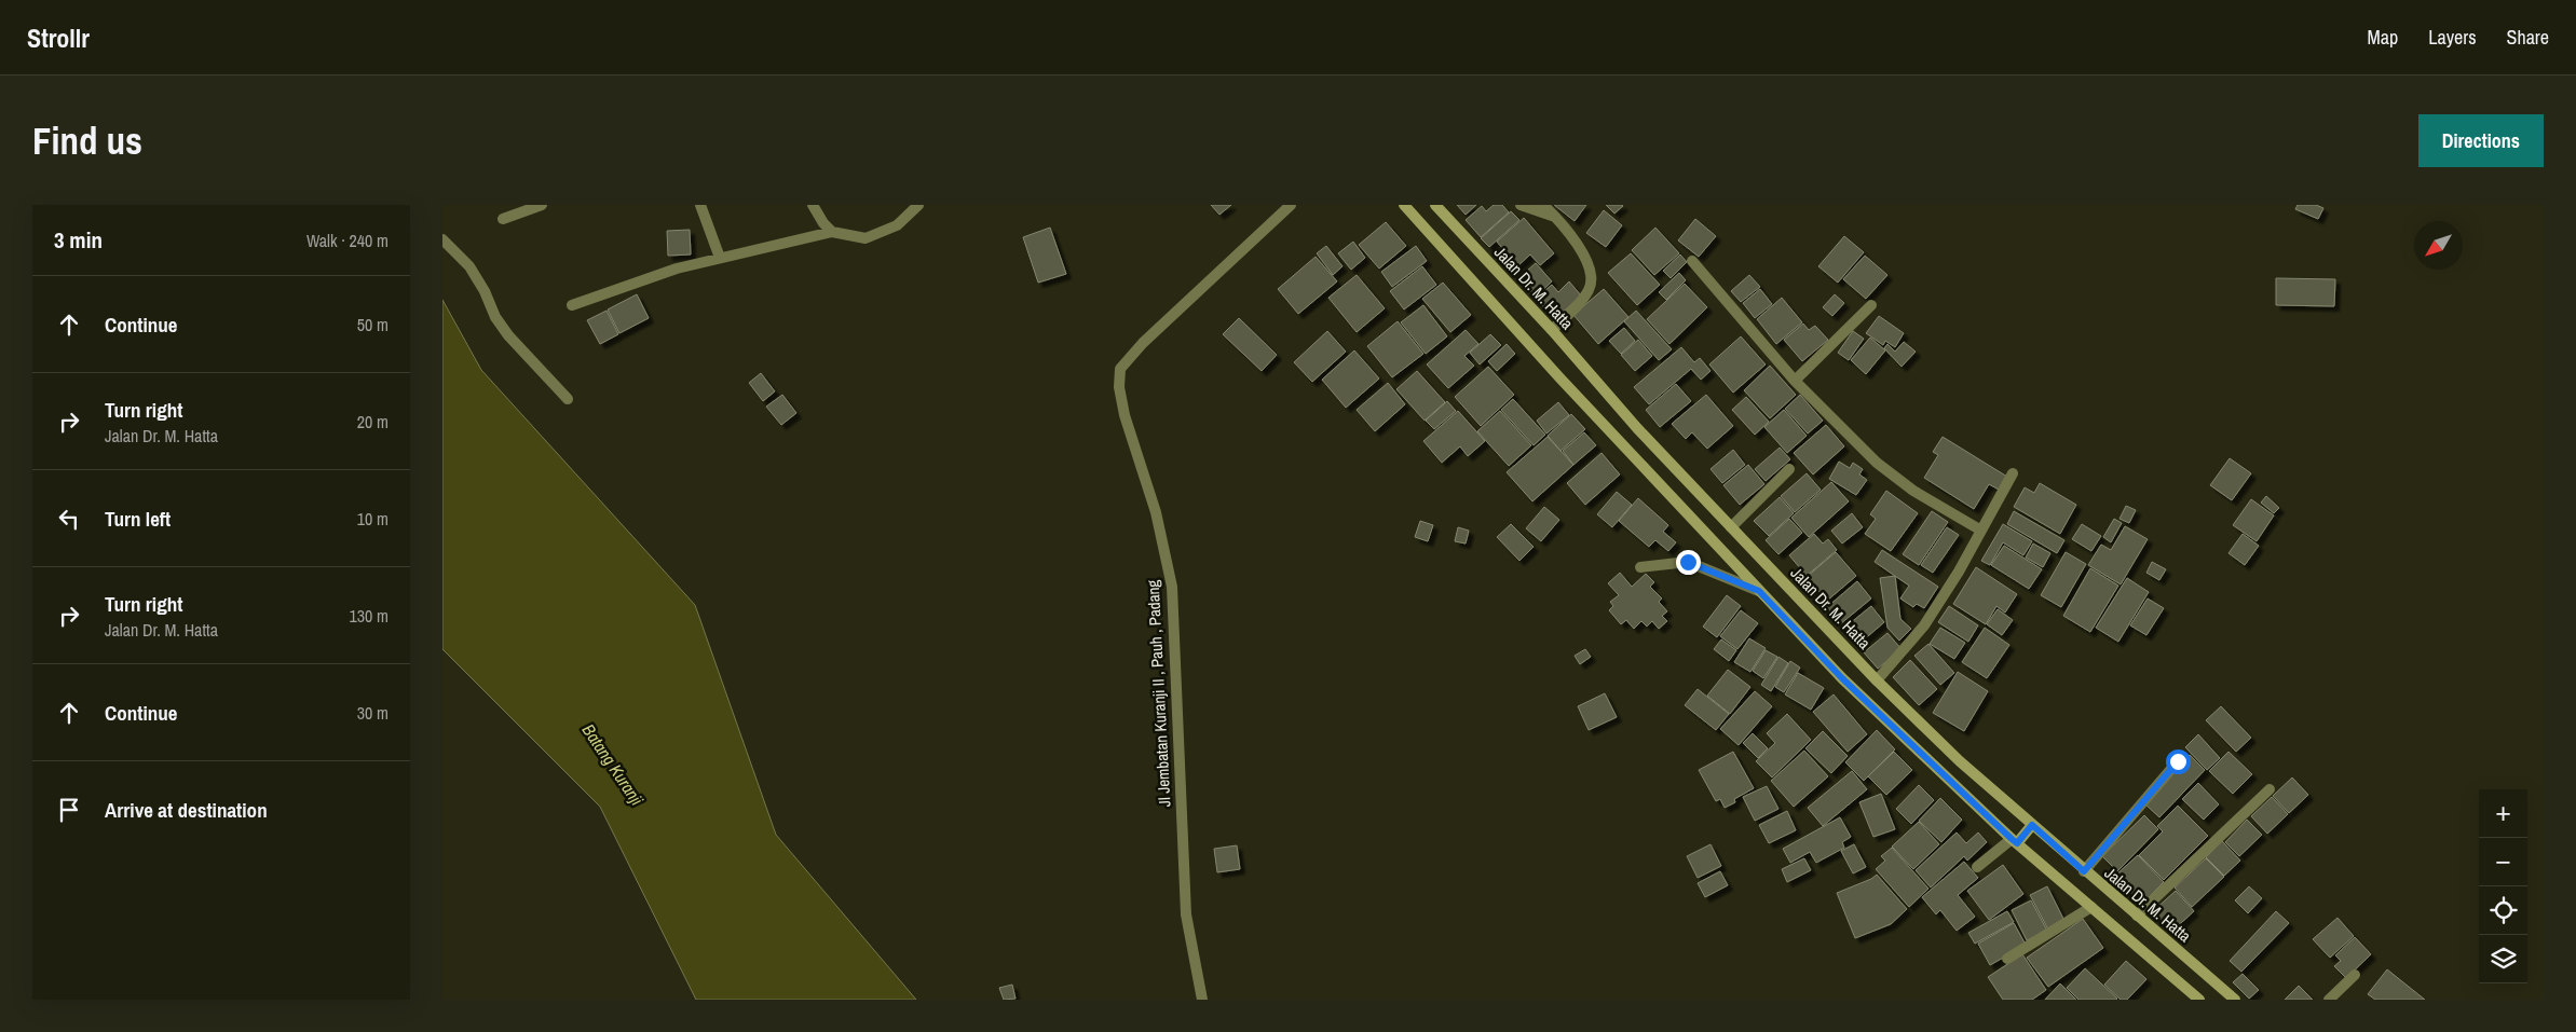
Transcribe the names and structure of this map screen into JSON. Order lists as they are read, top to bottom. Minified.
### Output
{"streets":{"main road":["Jalan Dr. M. Hatta"],"street":["Jl Jembatan Kuranji II , Pauh , Padang"]},"water":["Batang Kuranji"],"north":"bottom left","page":{"header":"Strollr","nav":["Map","Layers","Share"],"buttons":"Directions","title":"Find us","heading":["3 min","Walk · 240 m"],"list":[["Continue","50 m"],["Turn right","Jalan Dr. M. Hatta","20 m"],["Turn left","10 m"],["Turn right","Jalan Dr. M. Hatta","130 m"],["Continue","30 m"],"Arrive at destination"],"map_buttons":["+","−"]}}
